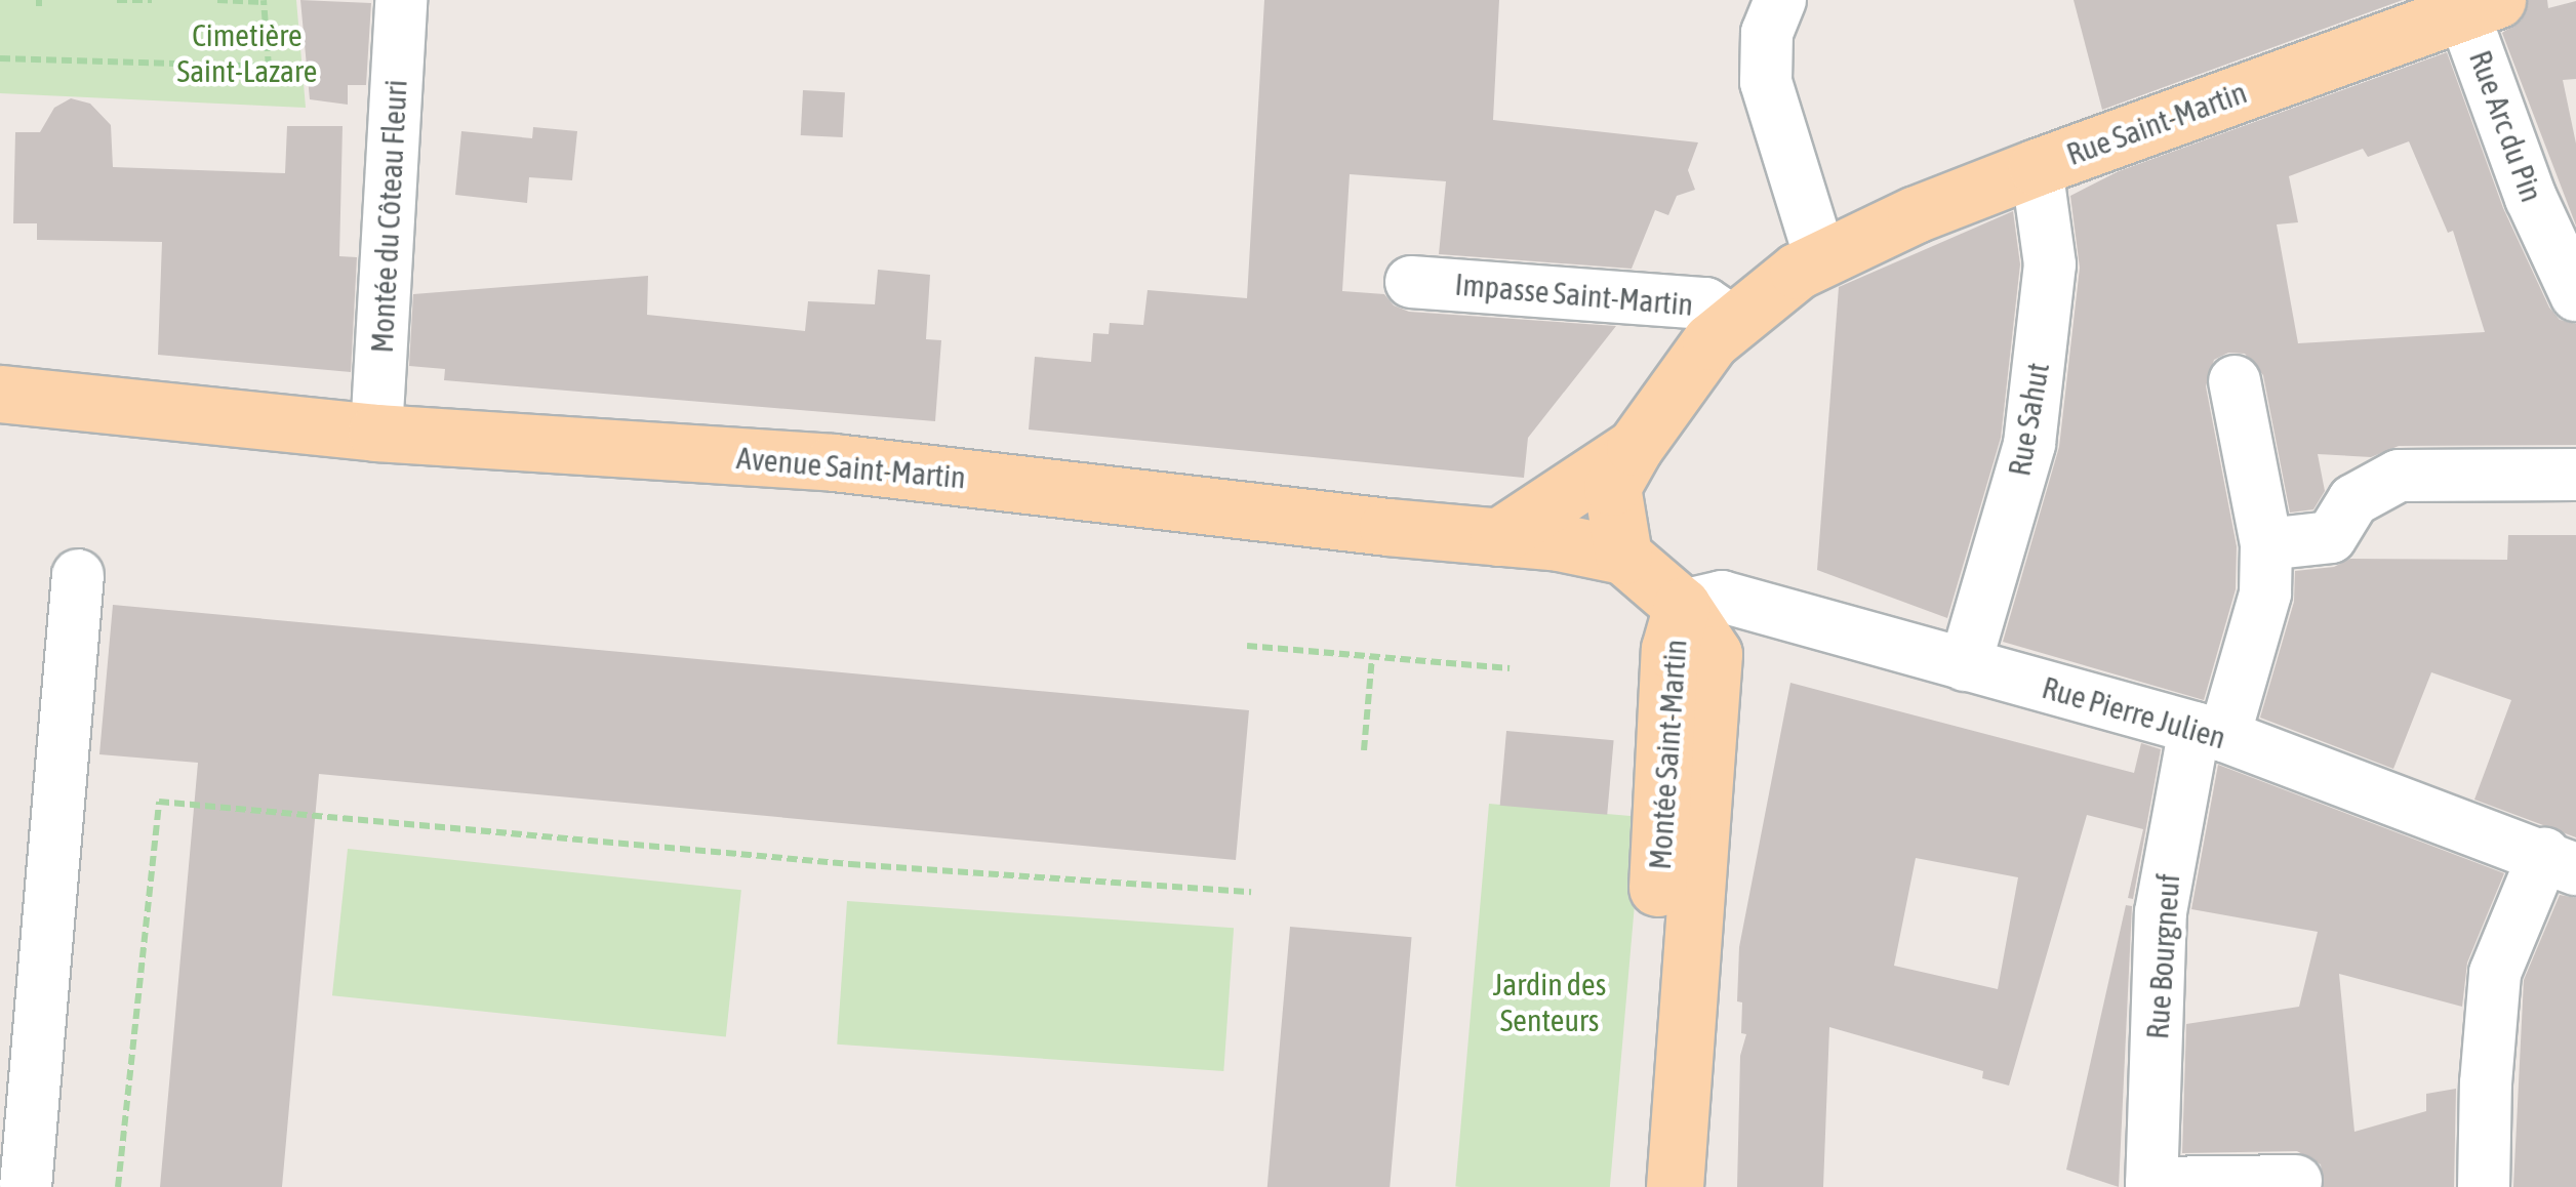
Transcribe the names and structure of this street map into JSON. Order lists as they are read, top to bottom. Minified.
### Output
{"streets":{"main road":["Rue Saint-Martin","Avenue Saint-Martin","Montée Saint-Martin"],"street":["Rue Arc du Pin","Montée du Côteau Fleuri","Impasse Saint-Martin","Rue Sahut","Rue Pierre Julien","Rue Bourgneuf"]},"crossings":[["Rue Saint-Martin","Rue Arc du Pin"],["Rue Saint-Martin","Impasse Saint-Martin"],["Rue Saint-Martin","Rue Sahut"],["Montée du Côteau Fleuri","Avenue Saint-Martin"],["Rue Sahut","Rue Pierre Julien"],["Avenue Saint-Martin","Rue Pierre Julien"],["Avenue Saint-Martin","Montée Saint-Martin"],["Rue Pierre Julien","Montée Saint-Martin"],["Rue Pierre Julien","Rue Bourgneuf"]],"parks":["Cimetière Saint-Lazare","Jardin des Senteurs"]}
